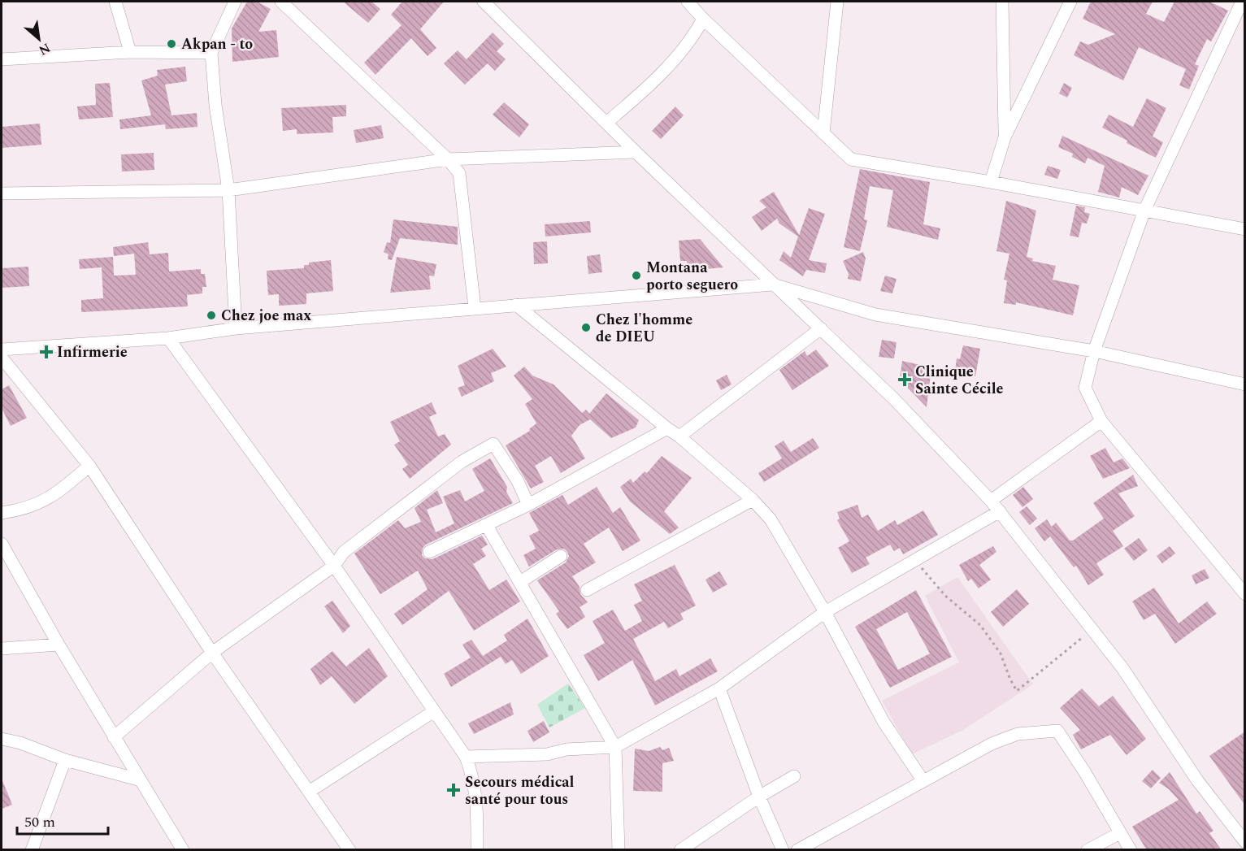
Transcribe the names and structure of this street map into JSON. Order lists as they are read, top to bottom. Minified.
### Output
{"places":{"other":["Akpan - to","Montana porto seguero","Chez joe max","Chez l'homme de DIEU"],"health":["Infirmerie","Clinique Sainte Cécile","Secours médical santé pour tous"]},"scale_bar":"50 m","north":"bottom right"}
